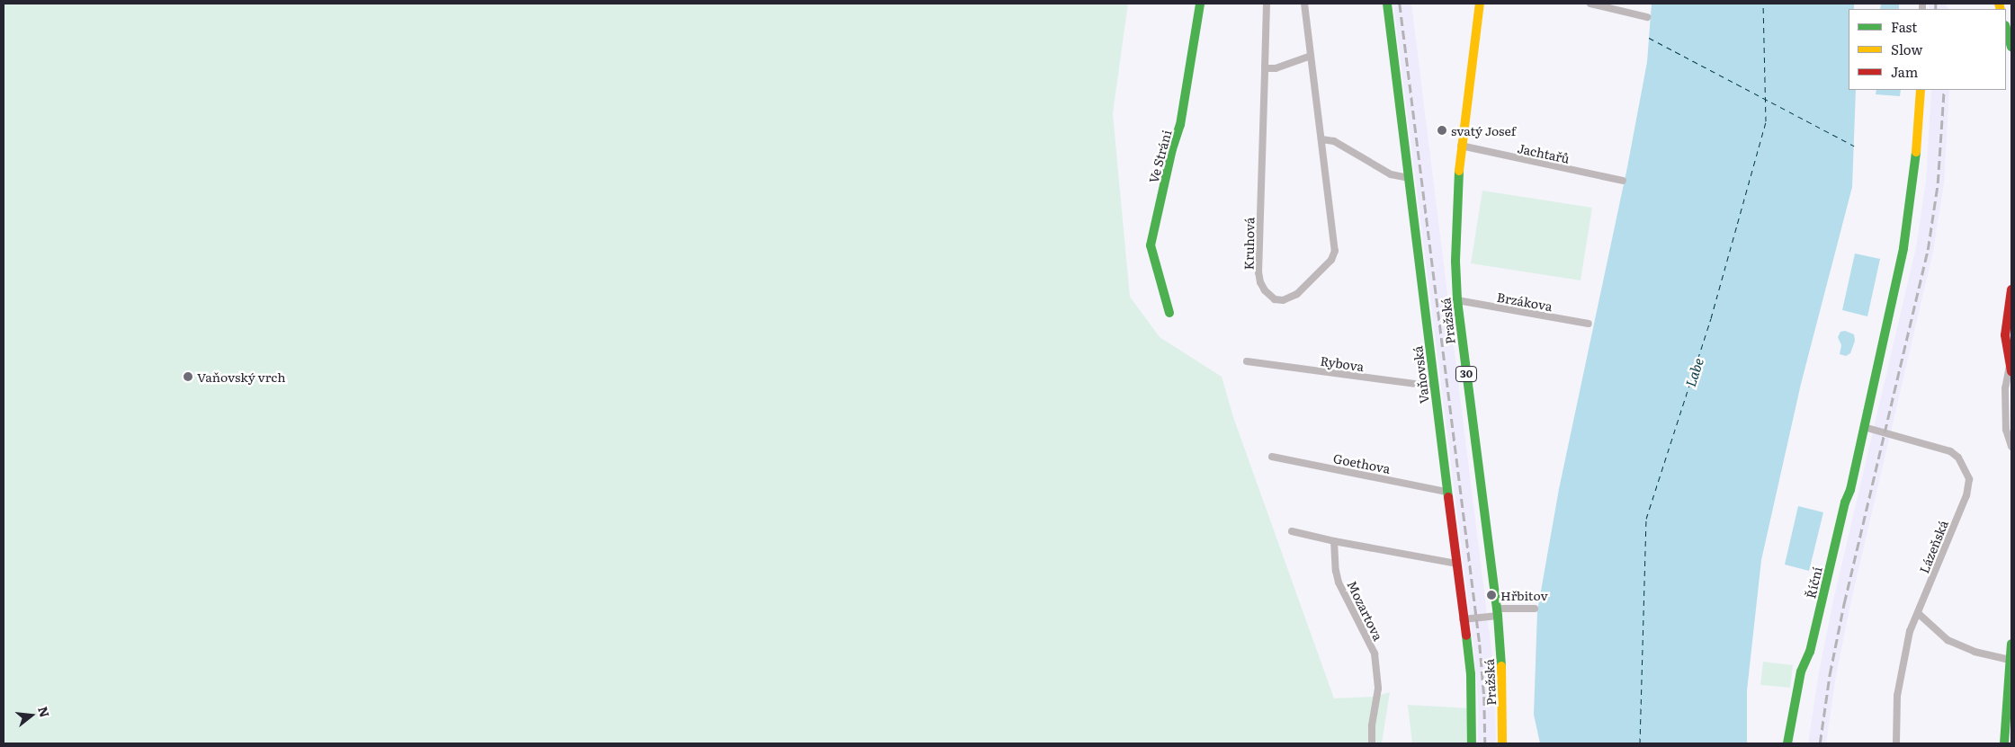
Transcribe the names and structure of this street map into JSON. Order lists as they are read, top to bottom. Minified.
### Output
{"streets":{"street":["Jachtařů","Ve Stráni","Kruhová","Brzákova","Pražská","Rybova","30","Vaňovská","Goethova","Lázeňská","Říční","Mozartova"]},"crossings":[["Jachtařů","Pražská"],["Brzákova","Pražská"],["Rybova","Vaňovská"],["Vaňovská","Goethova"],["Lázeňská","Říční"]],"water":["Labe"],"places":["svatý Josef","Vaňovský vrch","Hřbitov"],"legend":["Fast","Slow","Jam"],"north":"right"}
